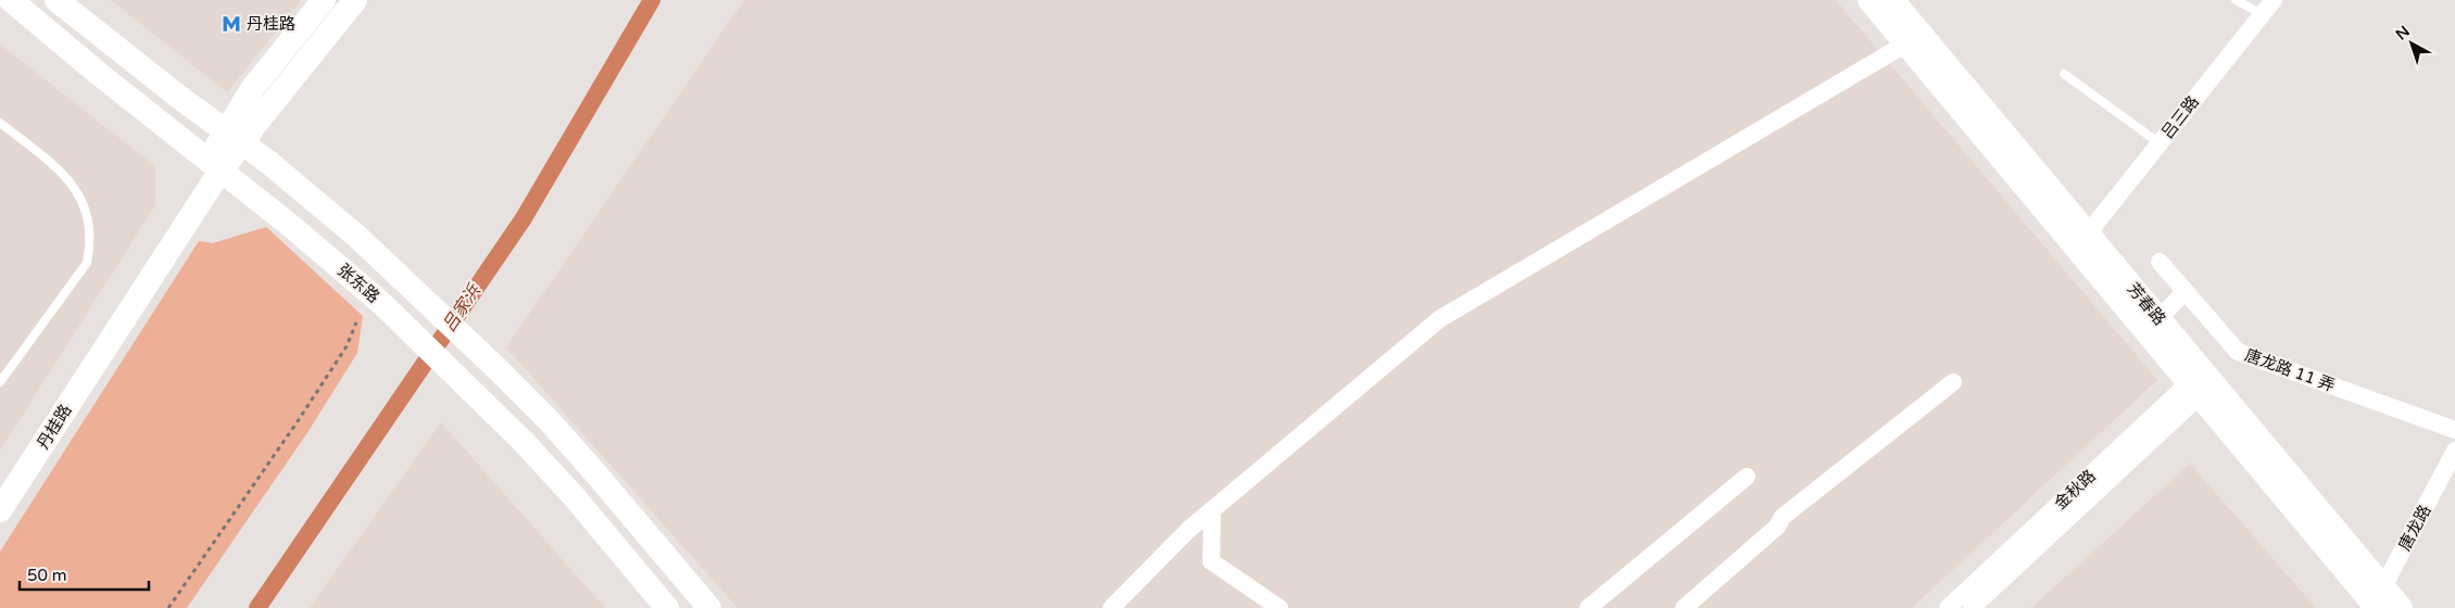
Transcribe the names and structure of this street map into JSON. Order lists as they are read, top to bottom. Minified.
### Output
{"streets":{"street":["吕三路","张东路","芳春路","唐龙路 11 弄","丹桂路","金秋路","唐龙路"]},"crossings":[["吕三路","芳春路"],["张东路","丹桂路"],["芳春路","金秋路"],["芳春路","唐龙路"]],"water":["吕家浜"],"places":{"metro station":["丹桂路"]},"scale_bar":"50 m","north":"top left"}
